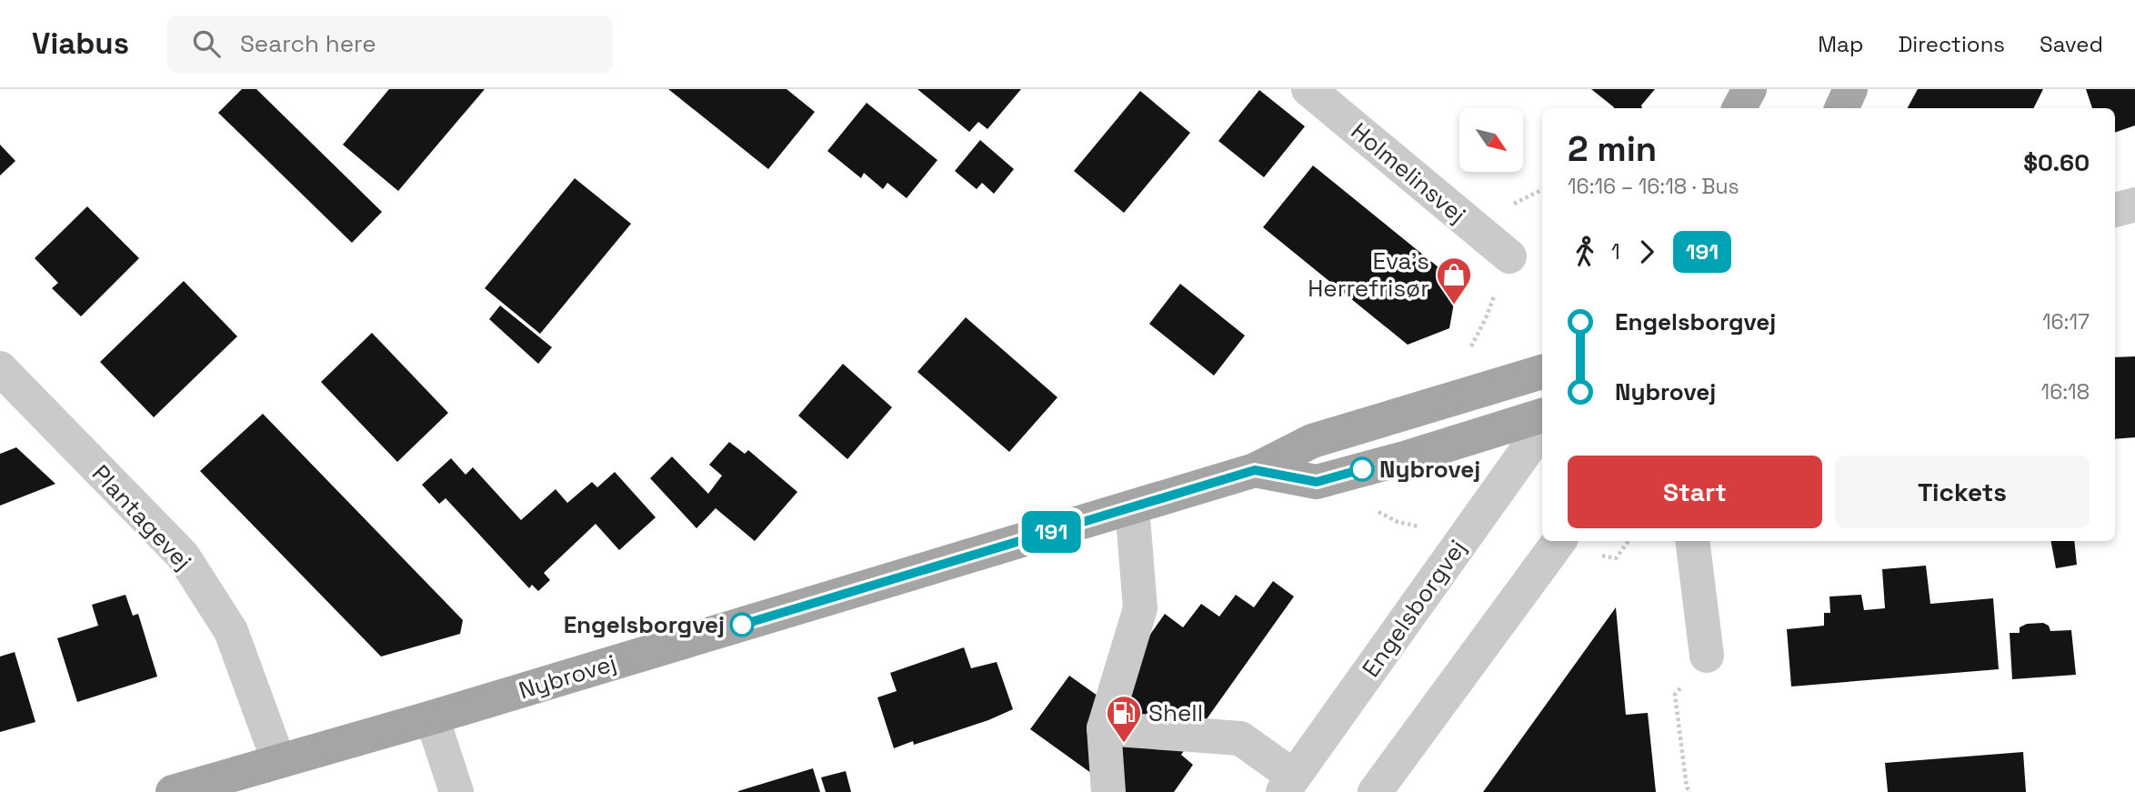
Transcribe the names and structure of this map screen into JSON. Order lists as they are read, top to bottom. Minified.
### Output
{"streets":{"main road":["Nybrovej"],"street":["Holmelinsvej","Plantagevej","Engelsborgvej"]},"crossings":[["Plantagevej","Nybrovej"]],"places":{"shop":["Eva's Herrefrisør"],"other":["Nybrovej","Engelsborgvej"],"fuel station":["Shell"]},"lines":["bus line 191"],"north":"bottom right","page":{"header":"Viabus","search":"Search here","nav":["Map","Directions","Saved"],"on_map":"191","heading":["2 min","16:16 – 16:18 · Bus","$0.60"],"legs":["1","191"],"list":[{"name":"Engelsborgvej","value":"16:17"},{"name":"Nybrovej","value":"16:18"}],"buttons":["Start","Tickets"]}}
